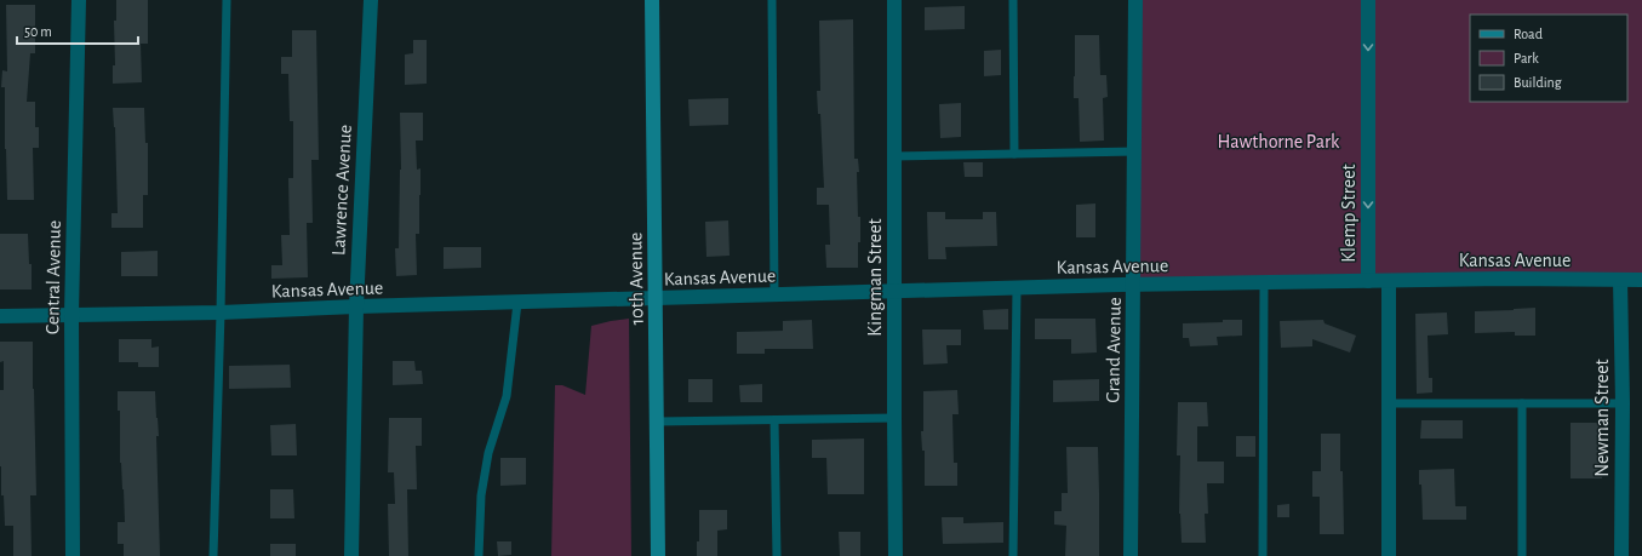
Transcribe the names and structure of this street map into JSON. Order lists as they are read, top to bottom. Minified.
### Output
{"streets":{"street":["Lawrence Avenue","Klemp Street","Kansas Avenue","Central Avenue","Kingman Street","10th Avenue","Grand Avenue","Newman Street"]},"crossings":[["Lawrence Avenue","Kansas Avenue"],["Klemp Street","Kansas Avenue"],["Kansas Avenue","Central Avenue"],["Kansas Avenue","Kingman Street"],["Kansas Avenue","10th Avenue"],["Kansas Avenue","Grand Avenue"],["Kansas Avenue","Newman Street"]],"one_way":["Klemp Street"],"parks":["Hawthorne Park"],"legend":["Road","Park","Building"],"scale_bar":"50 m"}
